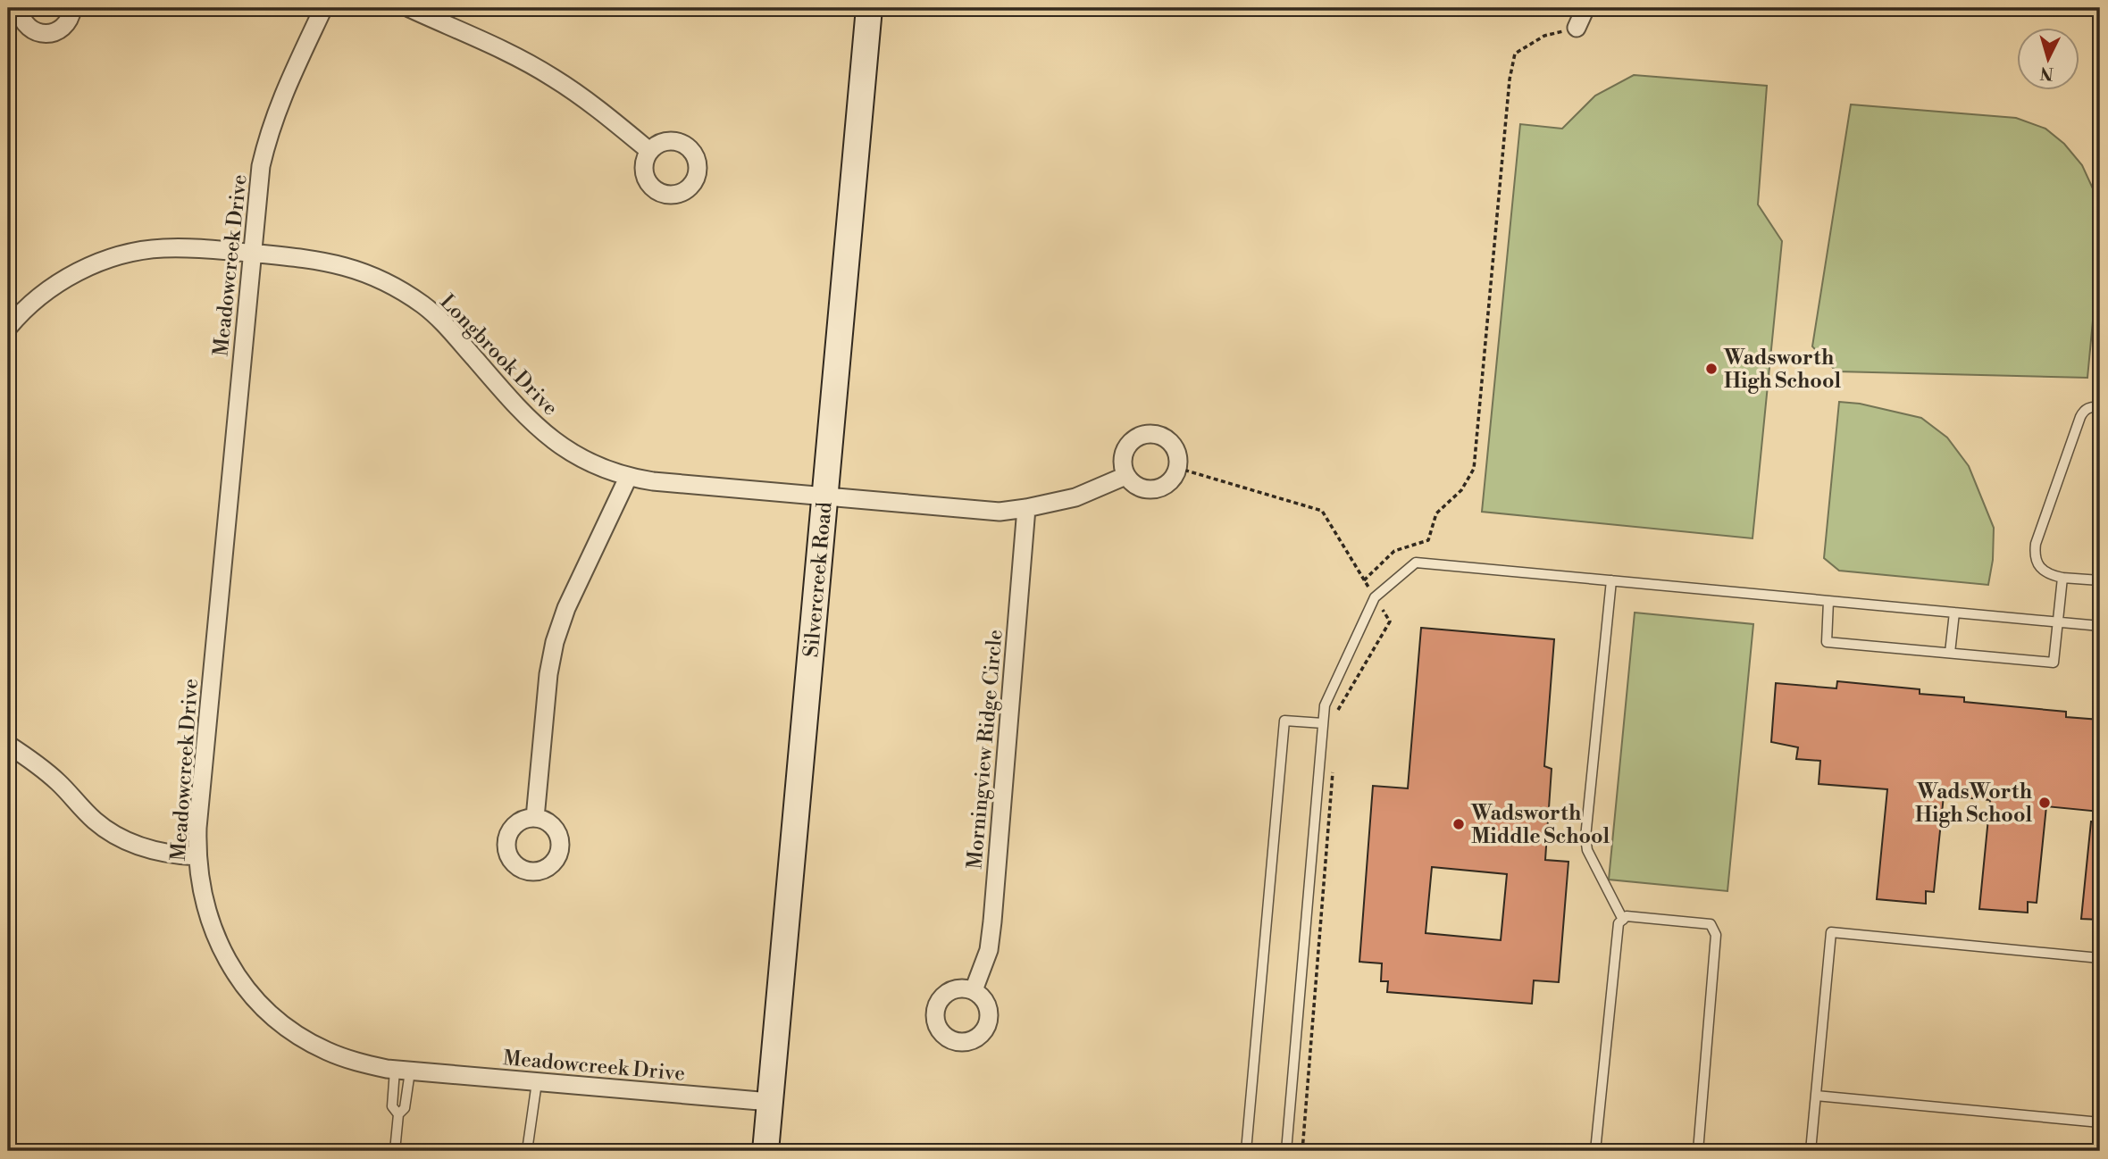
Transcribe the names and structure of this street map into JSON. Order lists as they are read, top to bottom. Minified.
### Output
{"streets":{"street":["Meadowcreek Drive","Longbrook Drive","Silvercreek Road","Morningview Ridge Circle"]},"crossings":[["Meadowcreek Drive","Longbrook Drive"],["Meadowcreek Drive","Silvercreek Road"],["Longbrook Drive","Silvercreek Road"],["Longbrook Drive","Morningview Ridge Circle"]],"places":["Wadsworth High School","WadsWorth High School","Wadsworth Middle School"],"north":"bottom"}
